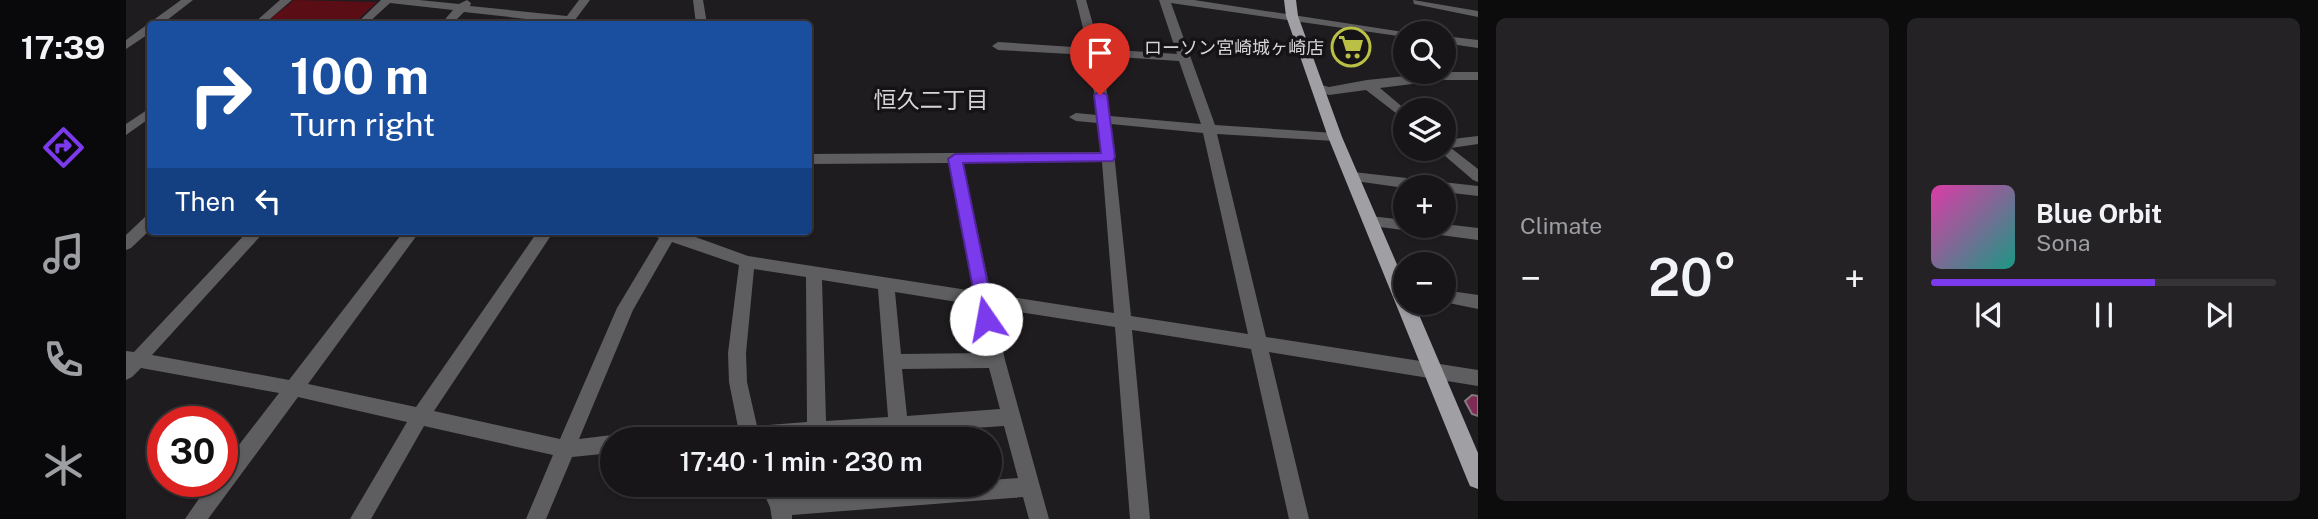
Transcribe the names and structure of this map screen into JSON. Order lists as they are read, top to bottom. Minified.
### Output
{"districts":["恒久二丁目"],"places":{"supermarket":["ローソン宮崎城ヶ崎店"]},"page":{"tabs":"17:39","tile":"Climate","map_buttons":["+","−"],"turn":["100 m","Turn right"],"then":"Then","song":["Blue Orbit","Sona"],"heat":["−","20°","+"],"limit":"30","trip":"17:40 · 1 min · 230 m"}}
